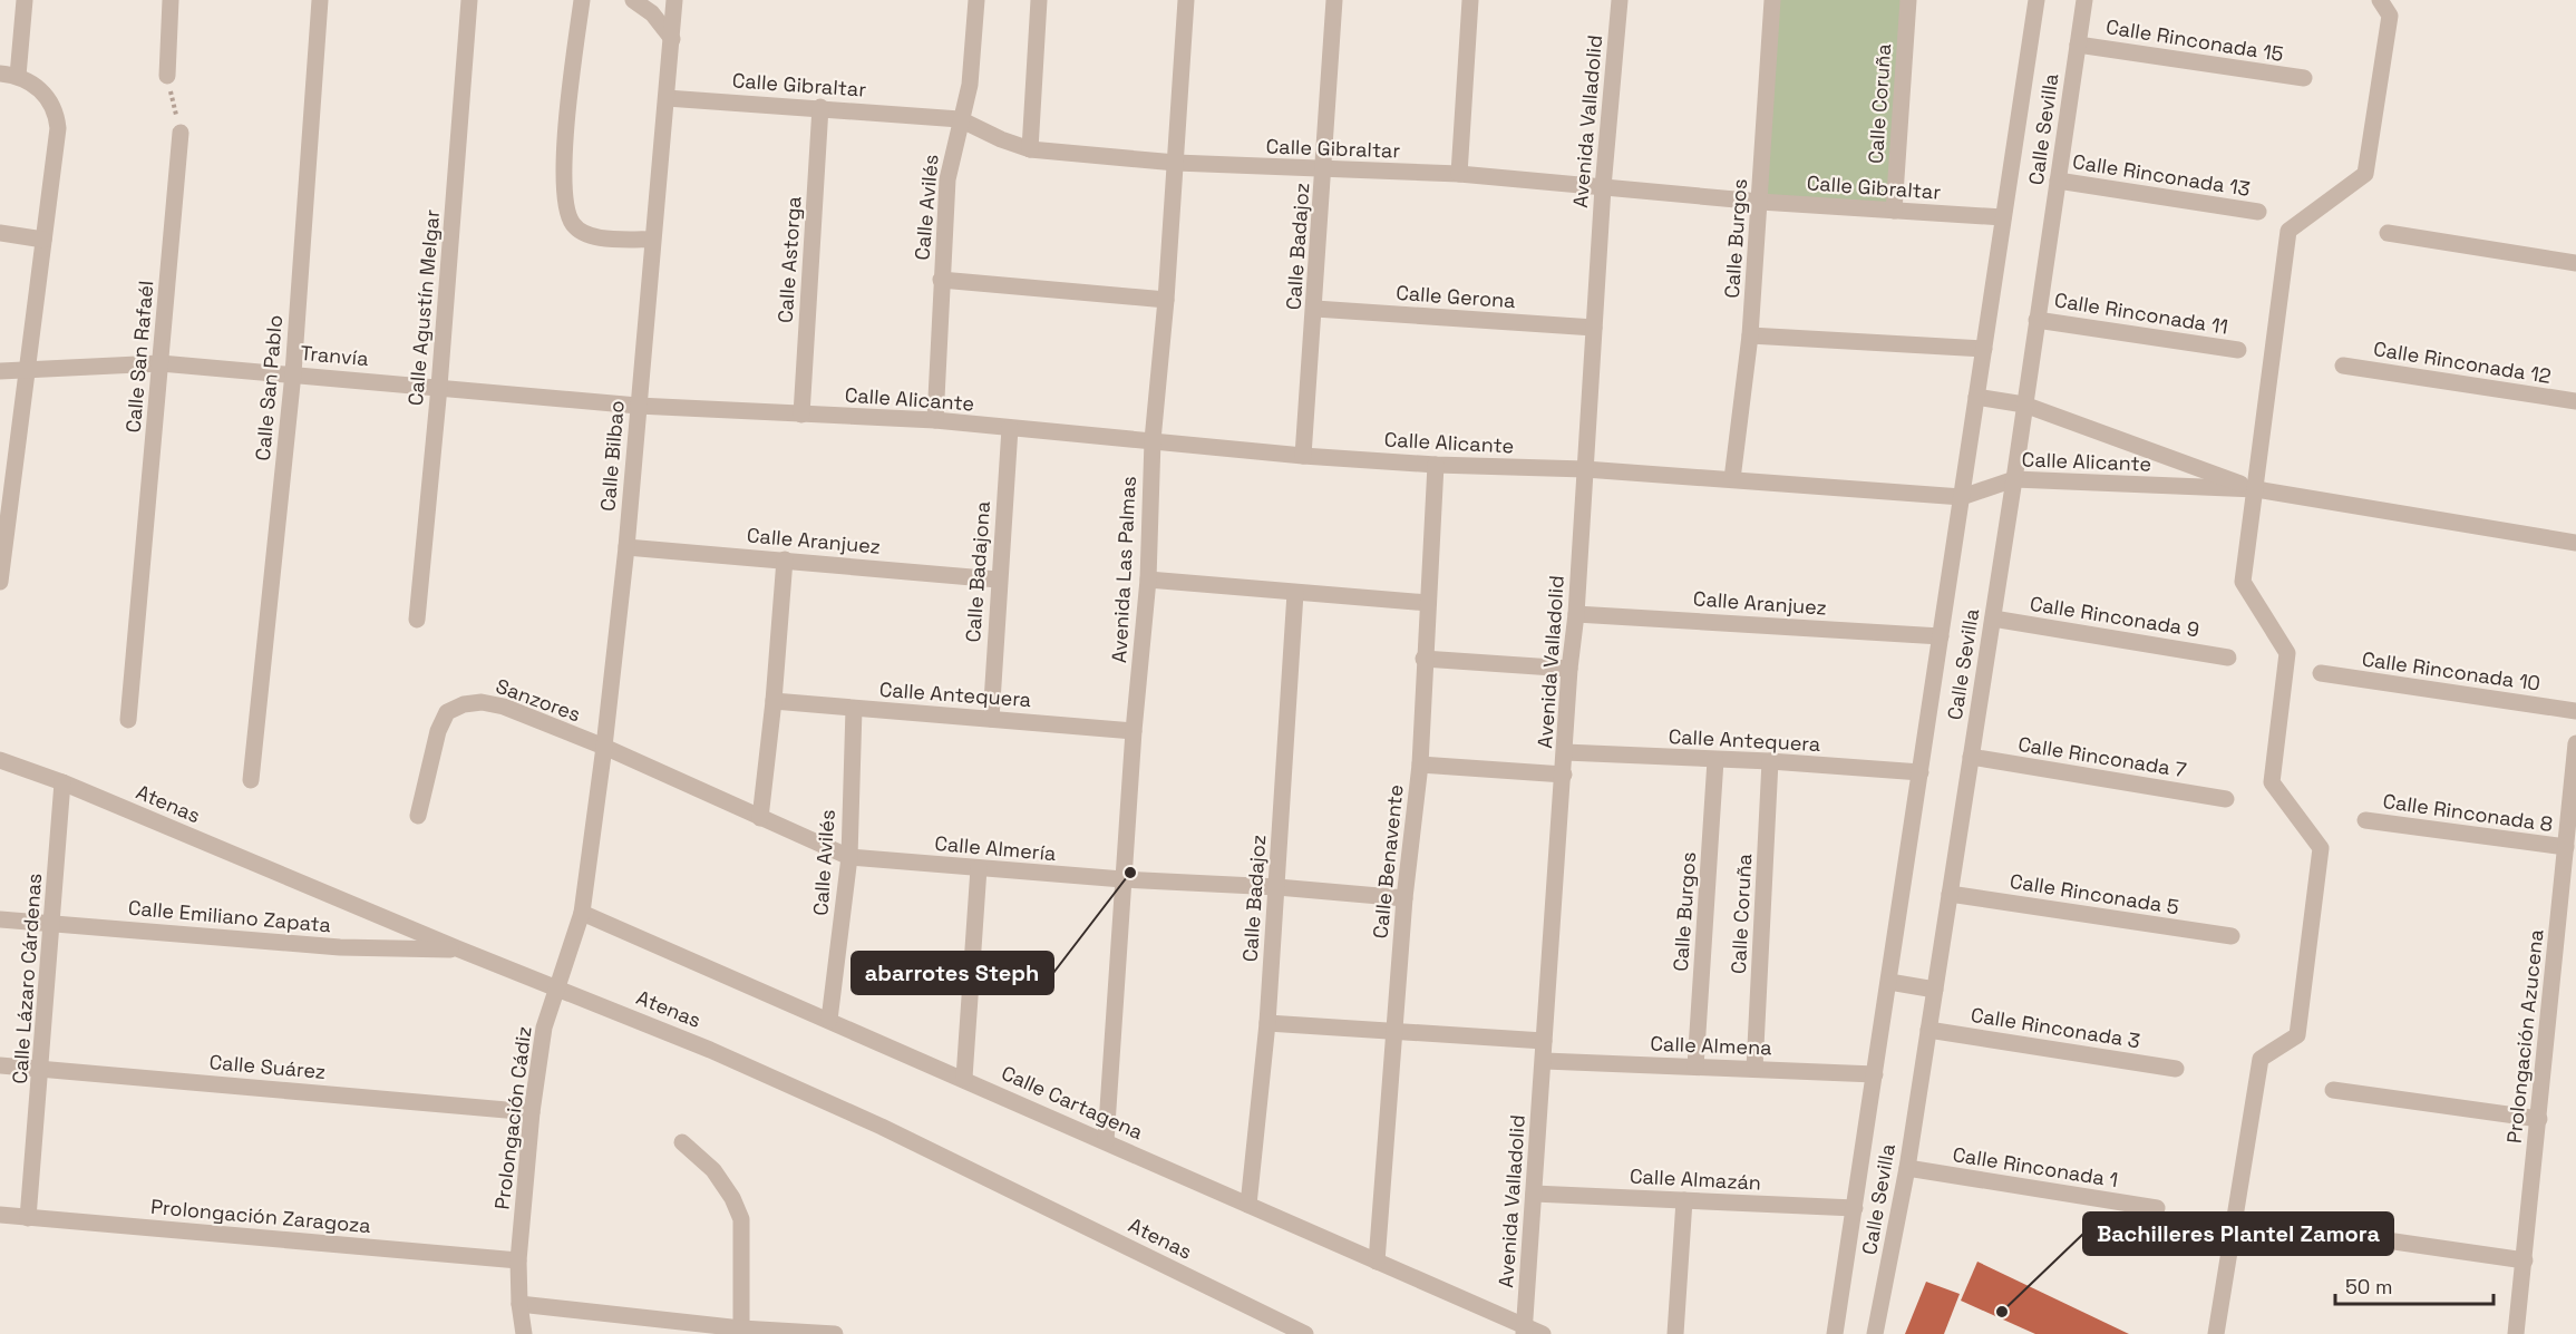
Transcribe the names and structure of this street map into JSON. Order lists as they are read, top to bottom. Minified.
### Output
{"streets":{"street":["Calle Rinconada 15","Calle Gibraltar","Calle Coruña","Avenida Valladolid","Calle Sevilla","Calle Rinconada 13","Calle Avilés","Calle Burgos","Calle Badajoz","Calle Astorga","Calle Gerona","Calle Agustín Melgar","Calle Rinconada 11","Tranvía","Calle San Rafaél","Calle Rinconada 12","Calle San Pablo","Calle Alicante","Calle Bilbao","Calle Aranjuez","Avenida Las Palmas","Calle Badajona","Calle Rinconada 9","Calle Rinconada 10","Calle Antequera","Sanzores","Calle Rinconada 7","Atenas","Calle Rinconada 8","Calle Almería","Calle Benavente","Calle Rinconada 5","Calle Emiliano Zapata","Calle Lázaro Cárdenas","Calle Rinconada 3","Prolongación Azucena","Calle Almena","Calle Suárez","Calle Cartagena","Prolongación Cádiz","Calle Rinconada 1","Calle Almazán","Prolongación Zaragoza"]},"crossings":[["Calle Rinconada 15","Calle Sevilla"],["Calle Gibraltar","Calle Coruña"],["Calle Gibraltar","Avenida Valladolid"],["Calle Gibraltar","Calle Sevilla"],["Calle Gibraltar","Calle Avilés"],["Calle Gibraltar","Calle Burgos"],["Calle Gibraltar","Calle Badajoz"],["Calle Gibraltar","Calle Astorga"],["Calle Gibraltar","Calle Bilbao"],["Calle Gibraltar","Avenida Las Palmas"],["Calle Coruña","Calle Antequera"],["Calle Coruña","Calle Almena"],["Avenida Valladolid","Calle Gerona"],["Avenida Valladolid","Calle Alicante"],["Avenida Valladolid","Calle Aranjuez"],["Avenida Valladolid","Calle Antequera"],["Avenida Valladolid","Calle Almena"],["Avenida Valladolid","Calle Cartagena"],["Avenida Valladolid","Calle Almazán"],["Calle Sevilla","Calle Rinconada 13"],["Calle Sevilla","Calle Rinconada 11"],["Calle Sevilla","Calle Alicante"],["Calle Sevilla","Calle Aranjuez"],["Calle Sevilla","Calle Rinconada 9"],["Calle Sevilla","Calle Antequera"],["Calle Sevilla","Calle Rinconada 7"],["Calle Sevilla","Calle Rinconada 5"],["Calle Sevilla","Calle Rinconada 3"],["Calle Sevilla","Calle Almena"],["Calle Sevilla","Calle Rinconada 1"],["Calle Sevilla","Calle Almazán"],["Calle Avilés","Calle Alicante"],["Calle Avilés","Calle Antequera"],["Calle Avilés","Calle Almería"],["Calle Avilés","Calle Cartagena"],["Calle Burgos","Calle Alicante"],["Calle Burgos","Calle Antequera"],["Calle Burgos","Calle Almena"],["Calle Badajoz","Calle Gerona"],["Calle Badajoz","Calle Alicante"],["Calle Badajoz","Calle Almería"],["Calle Badajoz","Calle Cartagena"],["Calle Astorga","Calle Alicante"],["Calle Agustín Melgar","Tranvía"],["Tranvía","Calle San Rafaél"],["Tranvía","Calle San Pablo"],["Tranvía","Calle Alicante"],["Tranvía","Calle Bilbao"],["Calle Alicante","Calle Bilbao"],["Calle Alicante","Avenida Las Palmas"],["Calle Alicante","Calle Badajona"],["Calle Alicante","Calle Benavente"],["Calle Bilbao","Calle Aranjuez"],["Calle Bilbao","Sanzores"],["Calle Bilbao","Calle Almería"],["Calle Bilbao","Calle Cartagena"],["Calle Bilbao","Prolongación Cádiz"],["Calle Aranjuez","Calle Badajona"],["Avenida Las Palmas","Calle Antequera"],["Avenida Las Palmas","Calle Almería"],["Avenida Las Palmas","Calle Cartagena"],["Calle Badajona","Calle Antequera"],["Sanzores","Calle Almería"],["Atenas","Calle Emiliano Zapata"],["Atenas","Calle Lázaro Cárdenas"],["Atenas","Prolongación Cádiz"],["Calle Rinconada 8","Prolongación Azucena"],["Calle Almería","Calle Benavente"],["Calle Benavente","Calle Cartagena"],["Calle Emiliano Zapata","Calle Lázaro Cárdenas"],["Calle Lázaro Cárdenas","Calle Suárez"],["Calle Lázaro Cárdenas","Prolongación Zaragoza"],["Calle Suárez","Prolongación Cádiz"],["Calle Cartagena","Prolongación Cádiz"],["Prolongación Cádiz","Prolongación Zaragoza"]],"places":["abarrotes Steph","Bachilleres Plantel Zamora"],"scale_bar":"50 m"}
